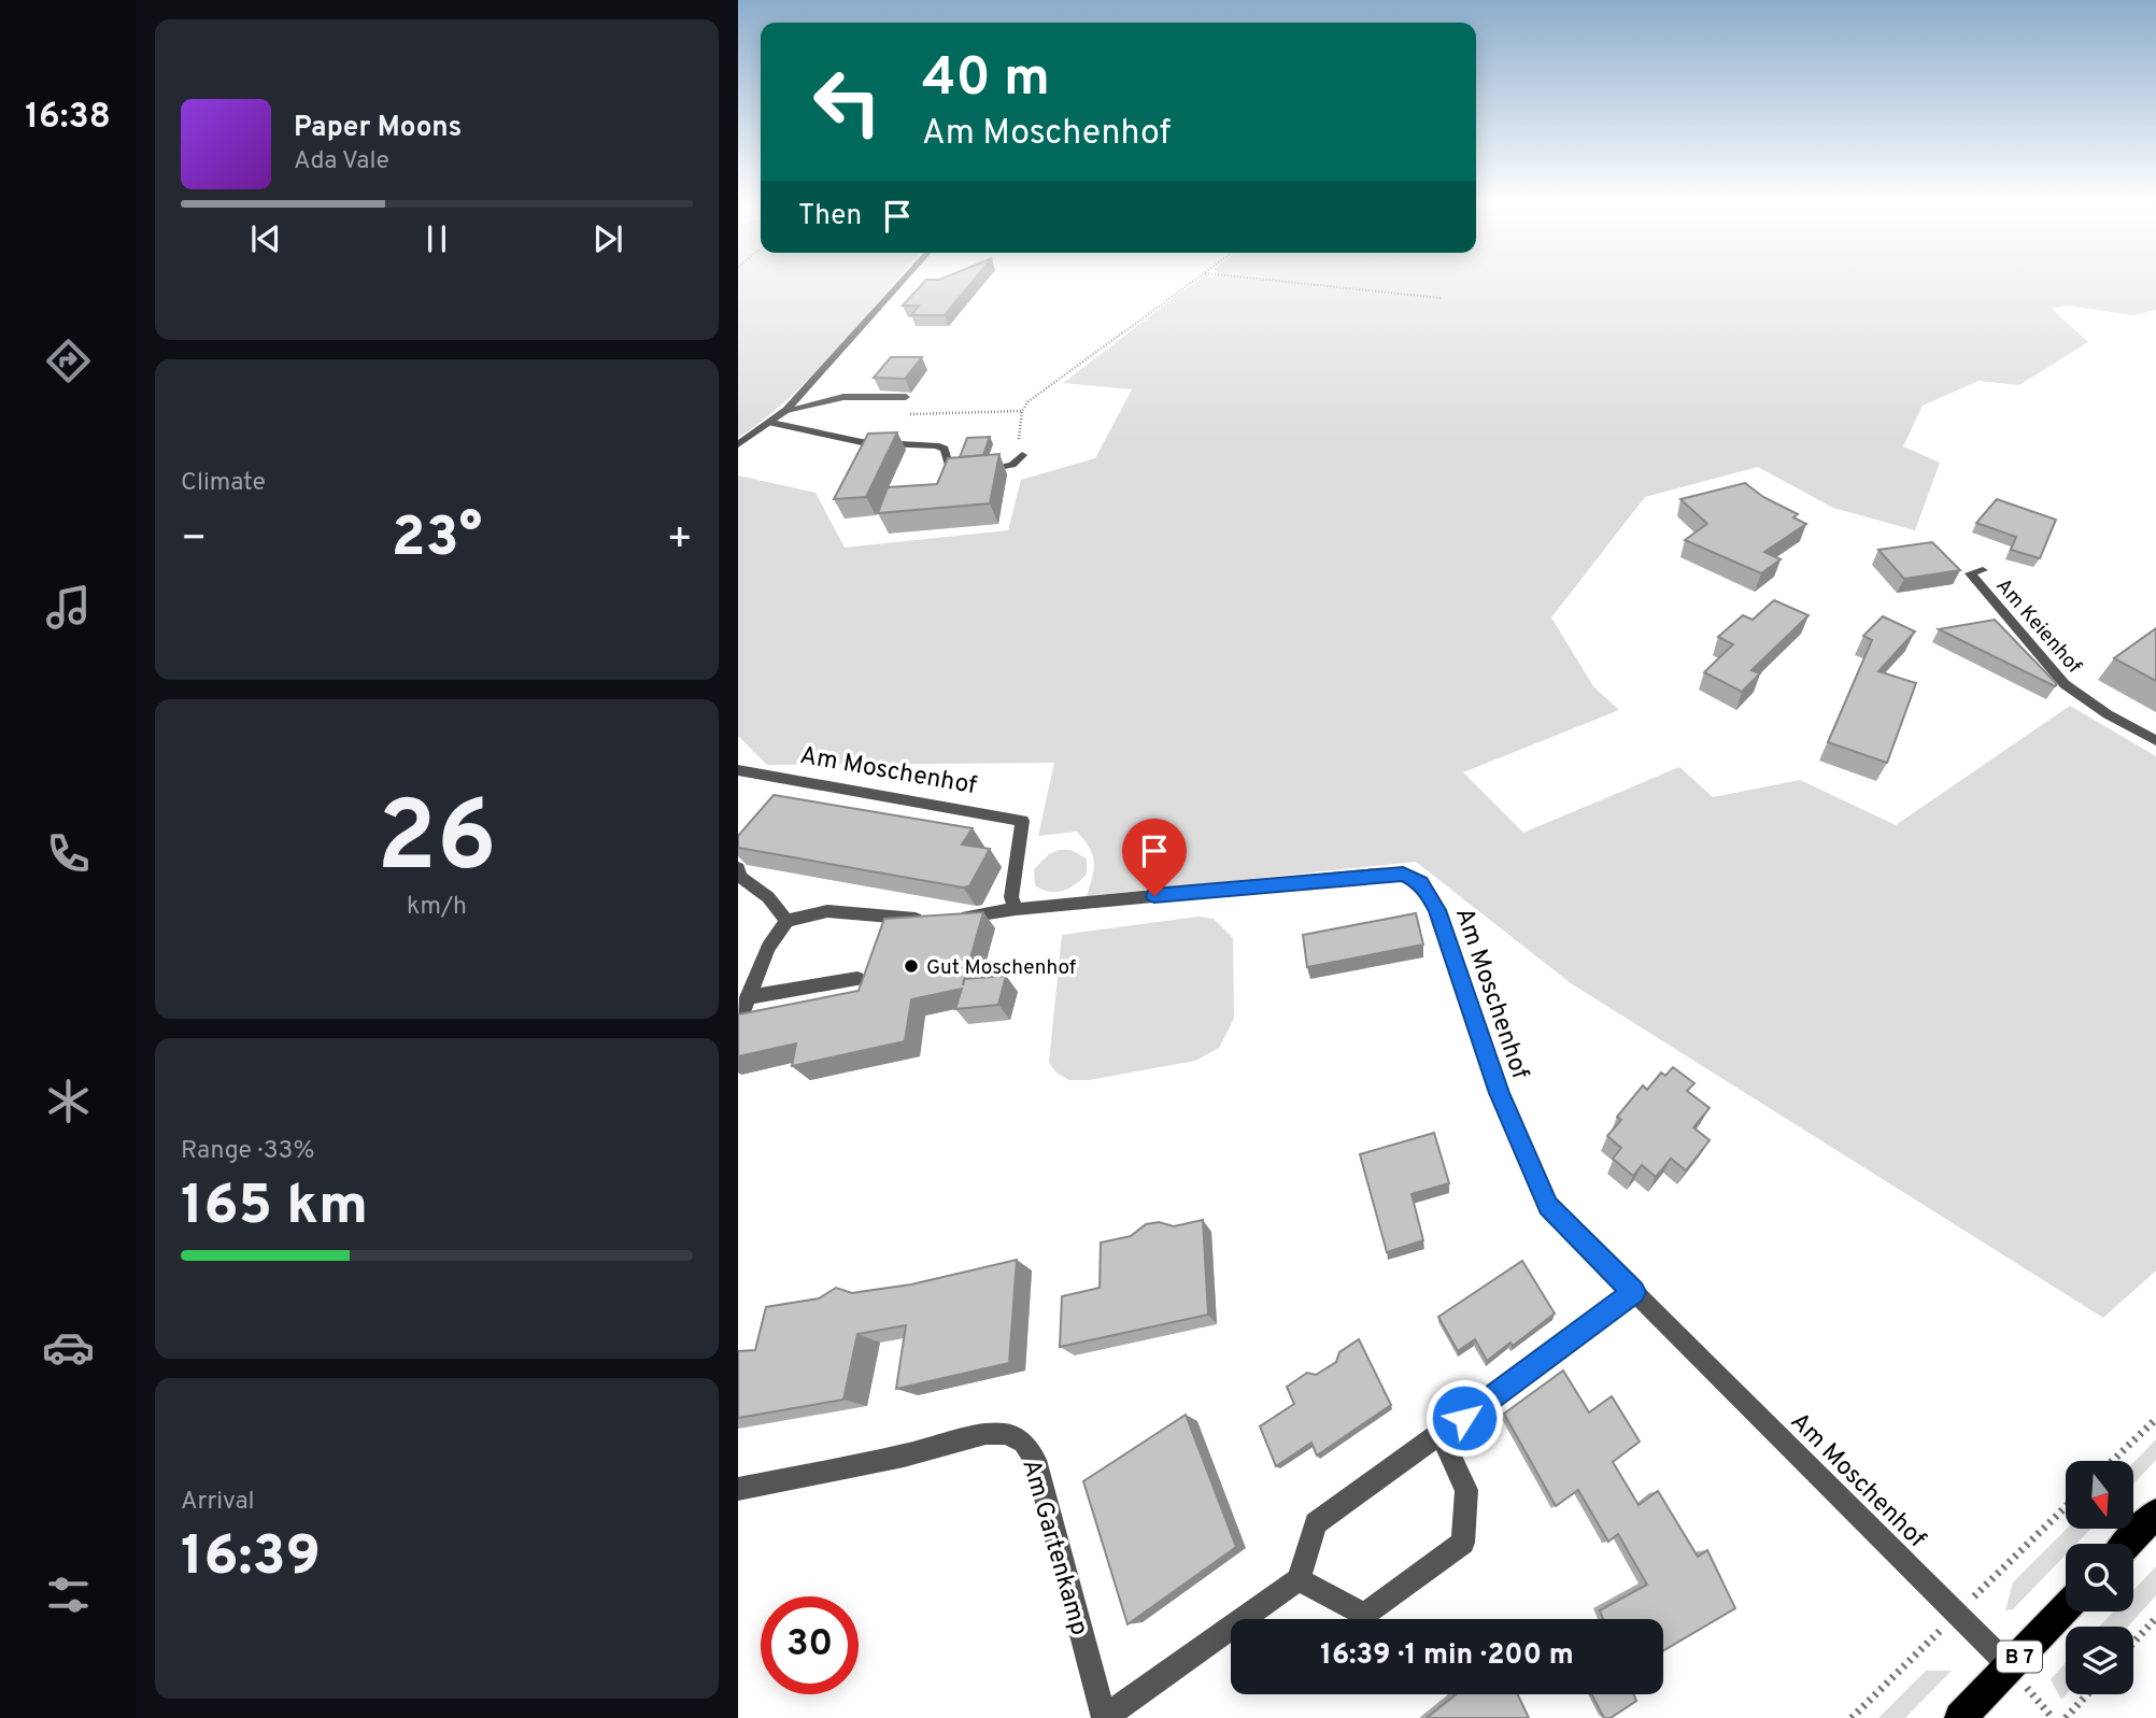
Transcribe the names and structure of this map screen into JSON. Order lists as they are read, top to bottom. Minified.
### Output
{"streets":{"main road":["B 7"],"street":["Am Keienhof","Am Moschenhof","Am Gartenkamp"]},"crossings":[["Am Moschenhof","B 7"]],"places":["Gut Moschenhof"],"north":"bottom","page":{"tabs":"16:38","turn":["40 m","Am Moschenhof"],"song":["Paper Moons","Ada Vale"],"then":"Then","tile":["Climate",["26","km/h"],["Range · 33%","165 km"],["Arrival","16:39"]],"heat":["−","23°","+"],"limit":"30","trip":"16:39 · 1 min · 200 m"}}
